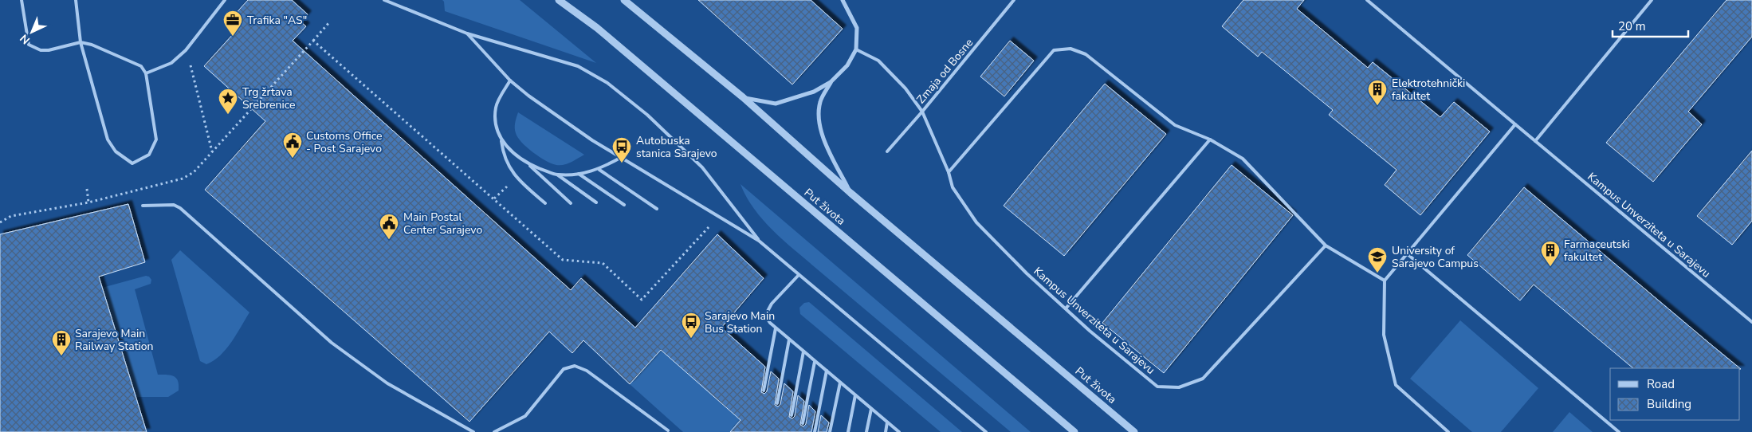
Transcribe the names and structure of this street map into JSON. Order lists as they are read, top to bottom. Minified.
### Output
{"streets":{"street":["Put života"],"lane":["Zmaja od Bosne","Kampus Unverziteta u Sarajevu"]},"crossings":[["Zmaja od Bosne","Kampus Unverziteta u Sarajevu"]],"places":{"office":["Trafika \"AS\""],"building":["Elektrotehnički fakultet","Farmaceutski fakultet","Sarajevo Main Railway Station"],"place":["Trg žrtava Srebrenice"],"public building":["Customs Office - Post Sarajevo","Main Postal Center Sarajevo"],"bus stop":["Autobuska stanica Sarajevo","Sarajevo Main Bus Station"],"school or university":["University of Sarajevo Campus"]},"legend":["Road","Building"],"scale_bar":"20 m","north":"bottom left"}
